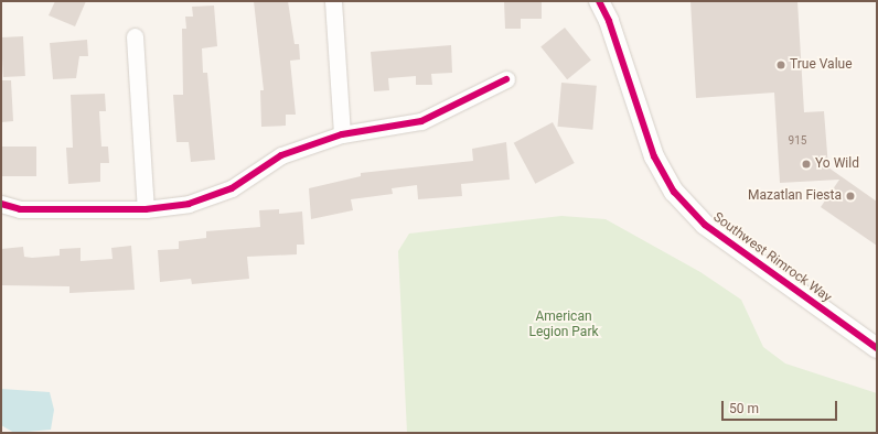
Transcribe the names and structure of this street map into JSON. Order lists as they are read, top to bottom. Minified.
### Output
{"streets":{"street":["Southwest Rimrock Way"]},"parks":["American Legion Park"],"places":["True Value","Yo Wild","Mazatlan Fiesta"],"house_numbers":["915"],"scale_bar":"50 m"}
